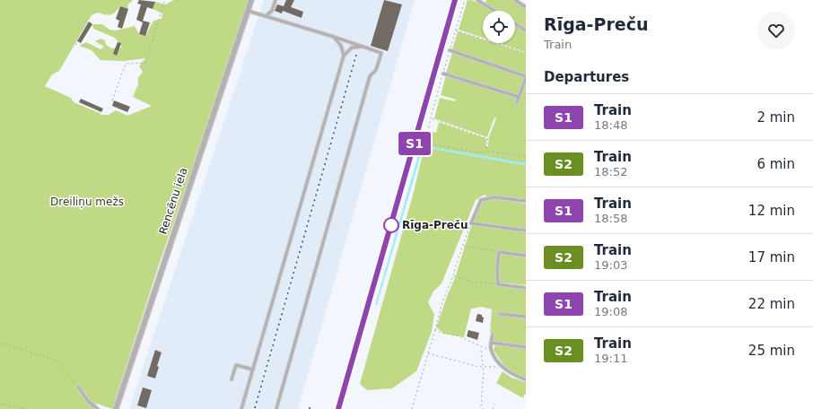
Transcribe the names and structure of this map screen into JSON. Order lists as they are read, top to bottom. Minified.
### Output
{"streets":{"street":["Rencēnu iela"]},"parks":["Dreiliņu mežs"],"places":["Rīga-Preču"],"page":{"on_map":"S1","heading":[["Rīga-Preču","Train"],"Departures"],"list":[{"mark":"S1","name":"Train","note":"18:48","value":"2 min"},{"mark":"S2","name":"Train","note":"18:52","value":"6 min"},{"mark":"S1","name":"Train","note":"18:58","value":"12 min"},{"mark":"S2","name":"Train","note":"19:03","value":"17 min"},{"mark":"S1","name":"Train","note":"19:08","value":"22 min"},{"mark":"S2","name":"Train","note":"19:11","value":"25 min"}]}}
